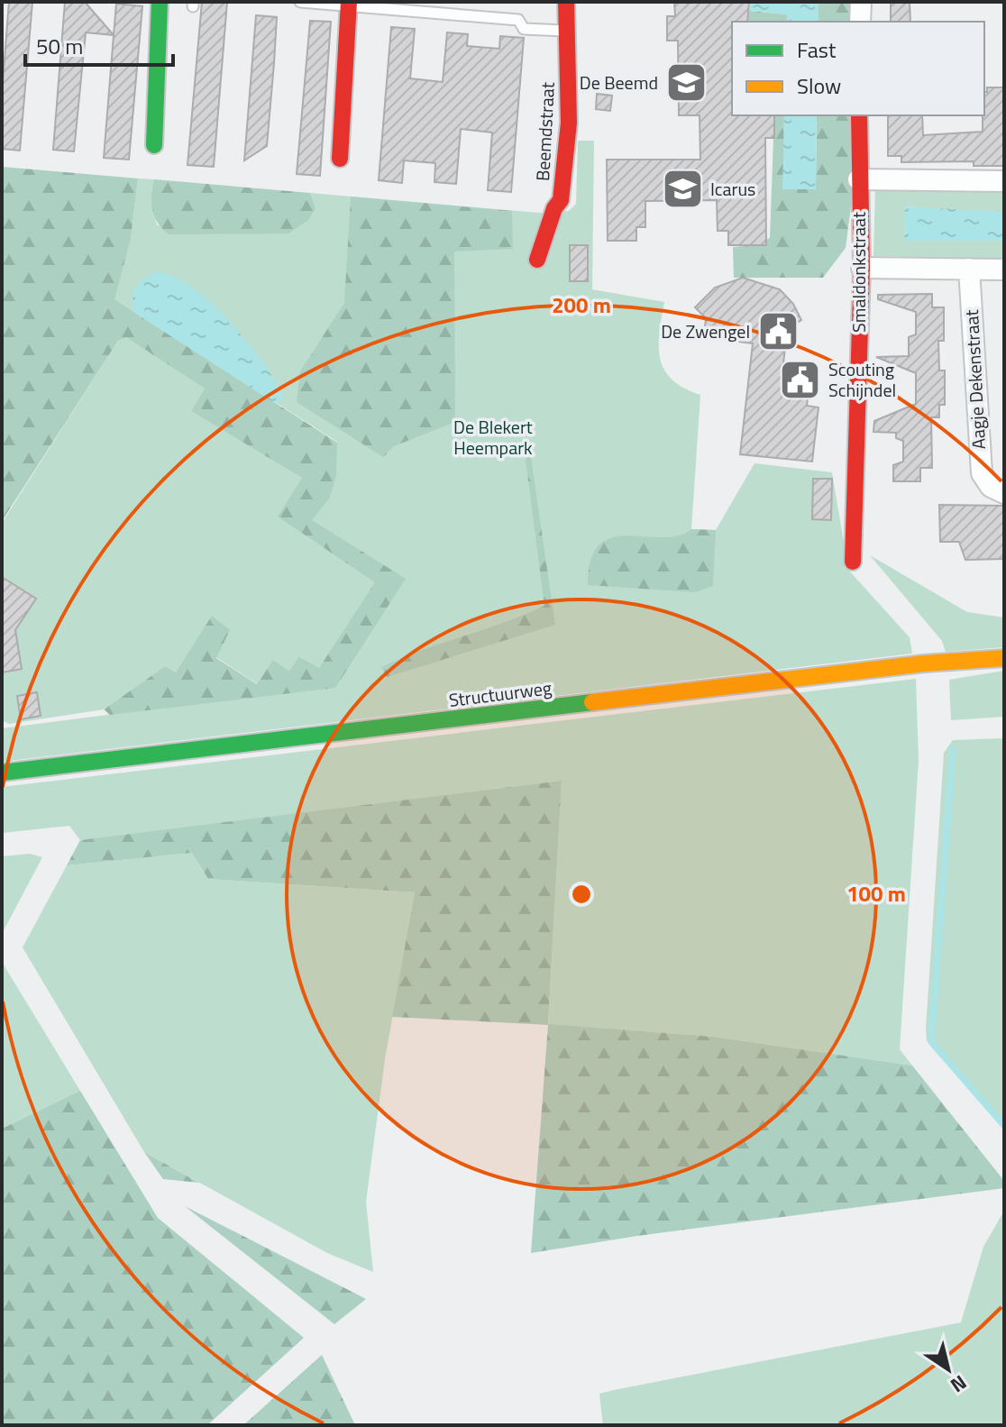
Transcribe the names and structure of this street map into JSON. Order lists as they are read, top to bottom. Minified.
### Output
{"streets":{"street":["Beemdstraat","Smaldonkstraat","Aagje Dekenstraat","Structuurweg"]},"parks":["De Blekert Heempark"],"places":{"school or university":["De Beemd","Icarus"],"public building":["De Zwengel","Scouting Schijndel"]},"legend":["Fast","Slow"],"scale_bar":"50 m","north":"bottom right","rings":["200 m","100 m"]}
